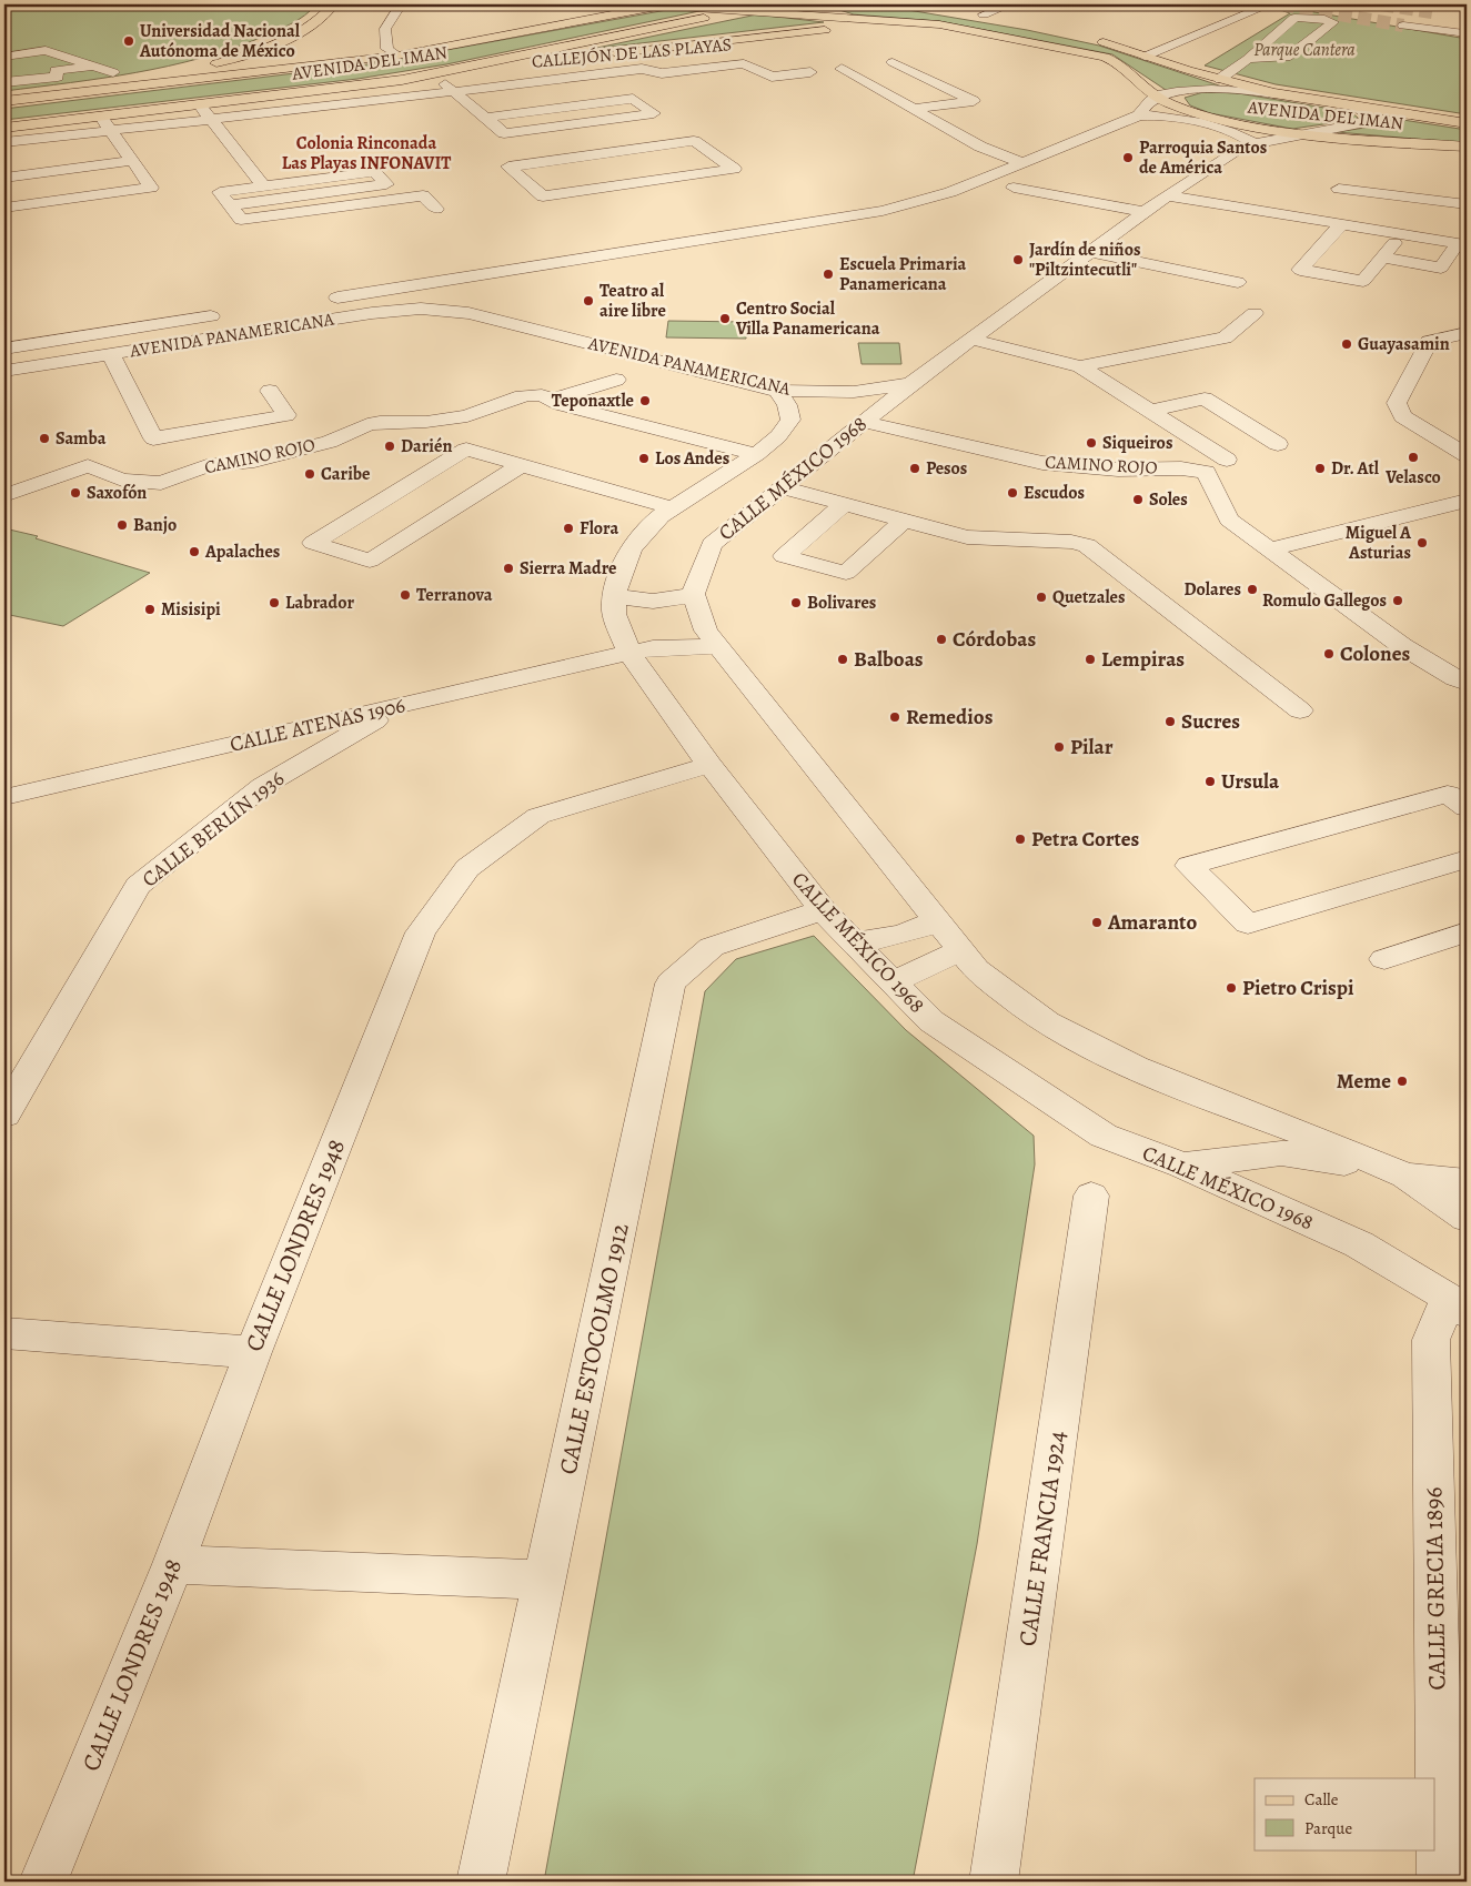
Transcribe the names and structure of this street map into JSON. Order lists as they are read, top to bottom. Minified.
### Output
{"streets":{"main road":["AVENIDA DEL IMAN"],"street":["CALLEJÓN DE LAS PLAYAS","AVENIDA PANAMERICANA","CAMINO ROJO","CALLE MÉXICO 1968","CALLE ATENAS 1906","CALLE BERLÍN 1936","CALLE LONDRES 1948","CALLE ESTOCOLMO 1912","CALLE FRANCIA 1924","CALLE GRECIA 1896"]},"crossings":[["AVENIDA DEL IMAN","AVENIDA PANAMERICANA"],["AVENIDA PANAMERICANA","CALLE MÉXICO 1968"],["CAMINO ROJO","CALLE MÉXICO 1968"],["CALLE MÉXICO 1968","CALLE ATENAS 1906"],["CALLE MÉXICO 1968","CALLE LONDRES 1948"],["CALLE MÉXICO 1968","CALLE ESTOCOLMO 1912"],["CALLE MÉXICO 1968","CALLE GRECIA 1896"],["CALLE ATENAS 1906","CALLE BERLÍN 1936"]],"districts":["Colonia Rinconada Las Playas INFONAVIT"],"parks":["Parque Cantera"],"places":["Universidad Nacional Autónoma de México","Parroquia Santos de América","Jardín de niños \"Piltzintecutli\"","Escuela Primaria Panamericana","Teatro al aire libre","Centro Social Villa Panamericana","Guayasamin","Teponaxtle","Samba","Siqueiros","Darién","Velasco","Los Andes","Pesos","Dr. Atl","Caribe","Saxofón","Escudos","Soles","Banjo","Flora","Miguel A Asturias","Apalaches","Sierra Madre","Dolares","Terranova","Quetzales","Romulo Gallegos","Labrador","Bolivares","Misisipi","Córdobas","Colones","Balboas","Lempiras","Remedios","Sucres","Pilar","Ursula","Petra Cortes","Amaranto","Pietro Crispi","Meme"],"legend":["Calle","Parque"]}
